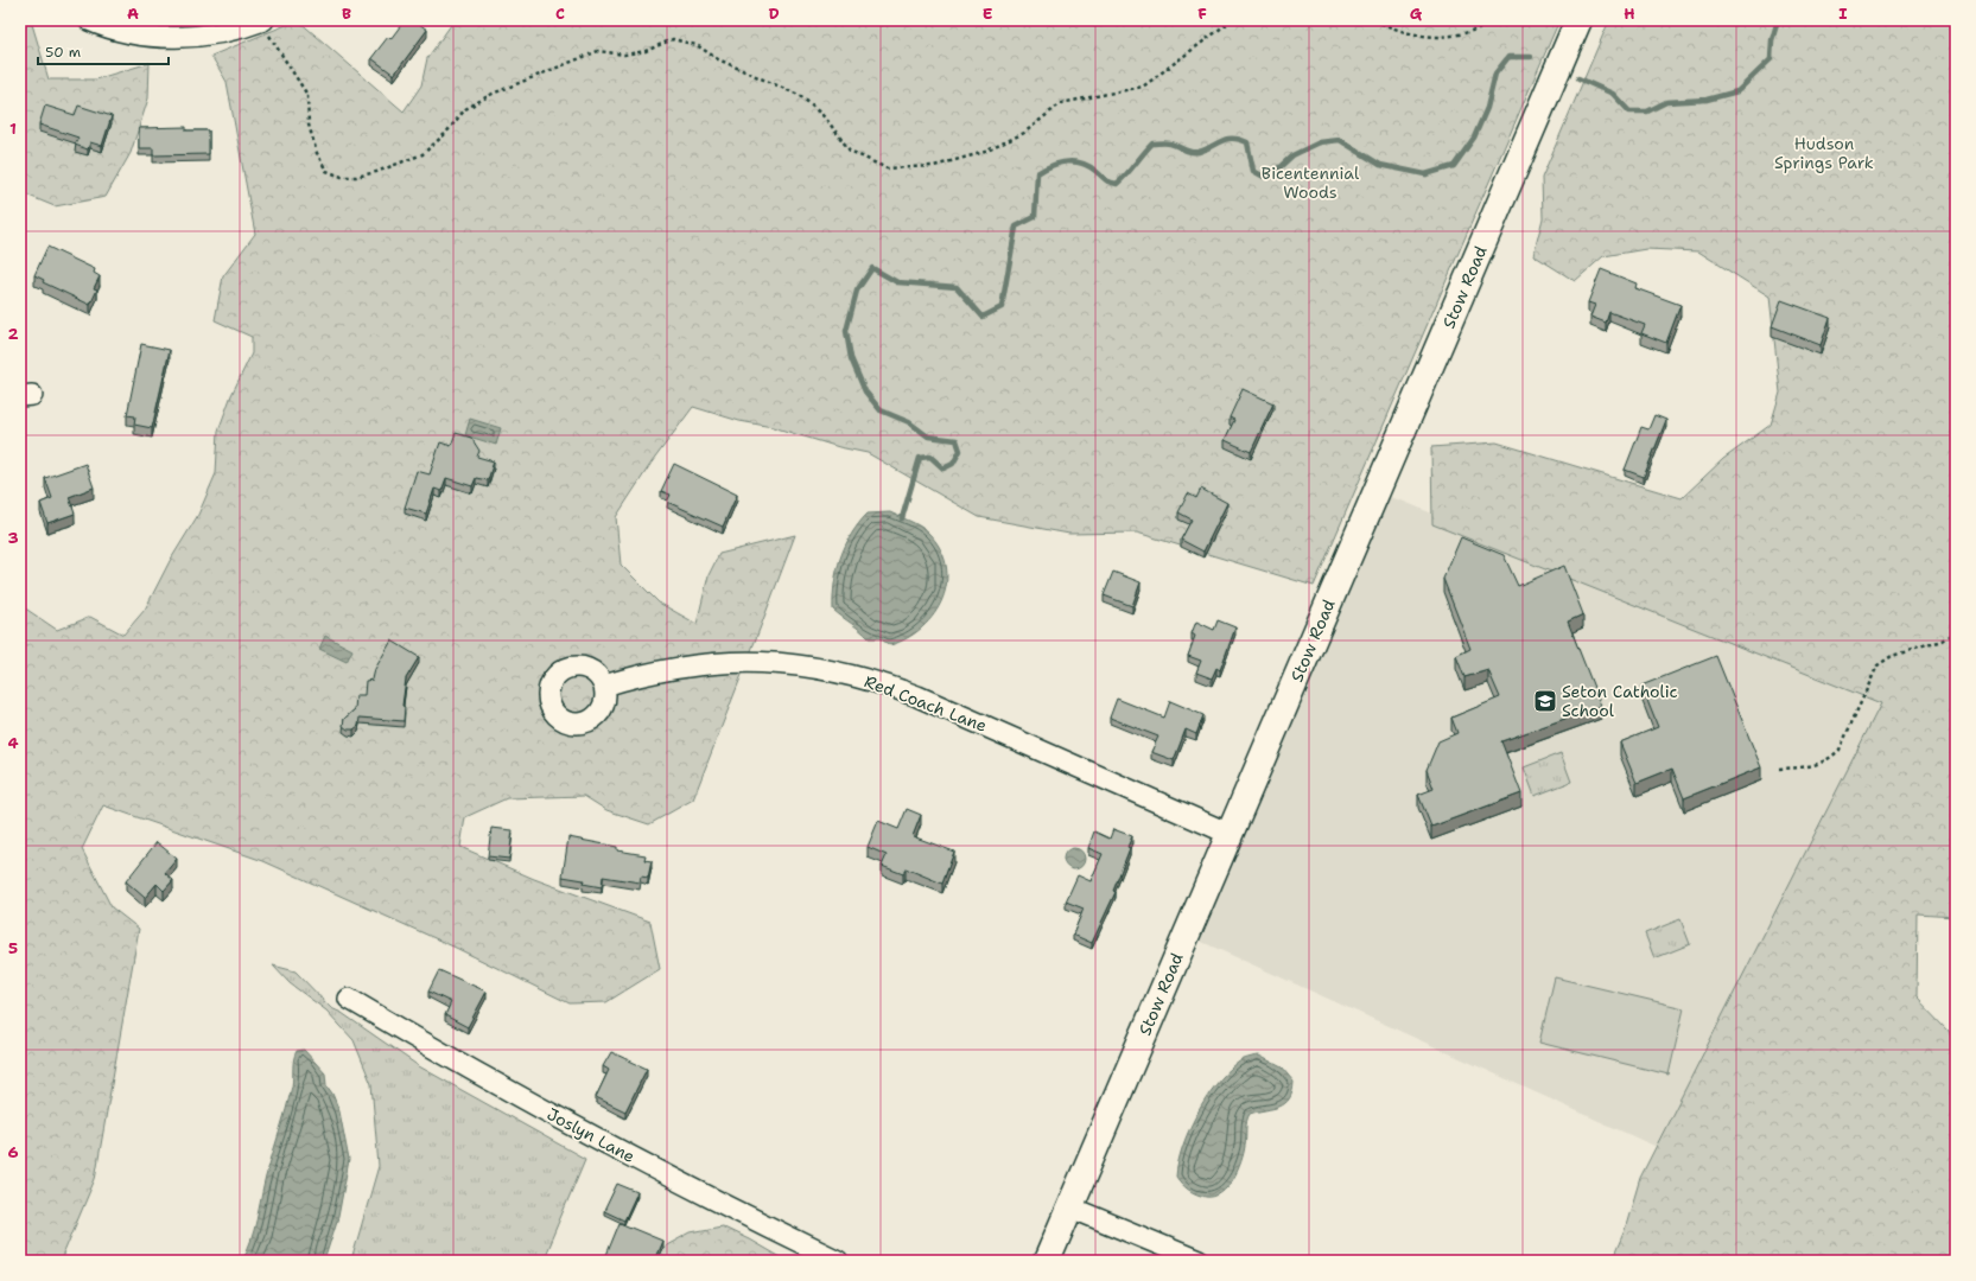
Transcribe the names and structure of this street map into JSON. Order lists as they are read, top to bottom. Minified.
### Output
{"streets":{"street":["Stow Road","Red Coach Lane","Joslyn Lane"]},"crossings":[["Stow Road","Red Coach Lane"]],"parks":["Hudson Springs Park","Bicentennial Woods"],"places":{"school or university":["Seton Catholic School"]},"scale_bar":"50 m","grid":{"columns":["A","B","C","D","E","F","G","H","I"],"rows":["1","2","3","4","5","6"]}}
